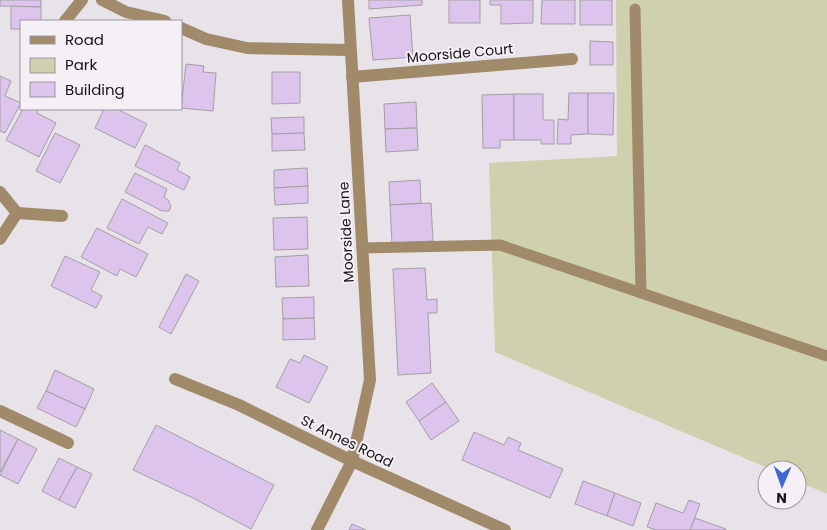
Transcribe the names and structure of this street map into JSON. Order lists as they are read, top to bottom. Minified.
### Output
{"streets":{"street":["Moorside Court","Moorside Lane","St Annes Road"]},"crossings":[["Moorside Court","Moorside Lane"],["Moorside Lane","St Annes Road"]],"legend":["Road","Park","Building"],"north":"bottom"}
